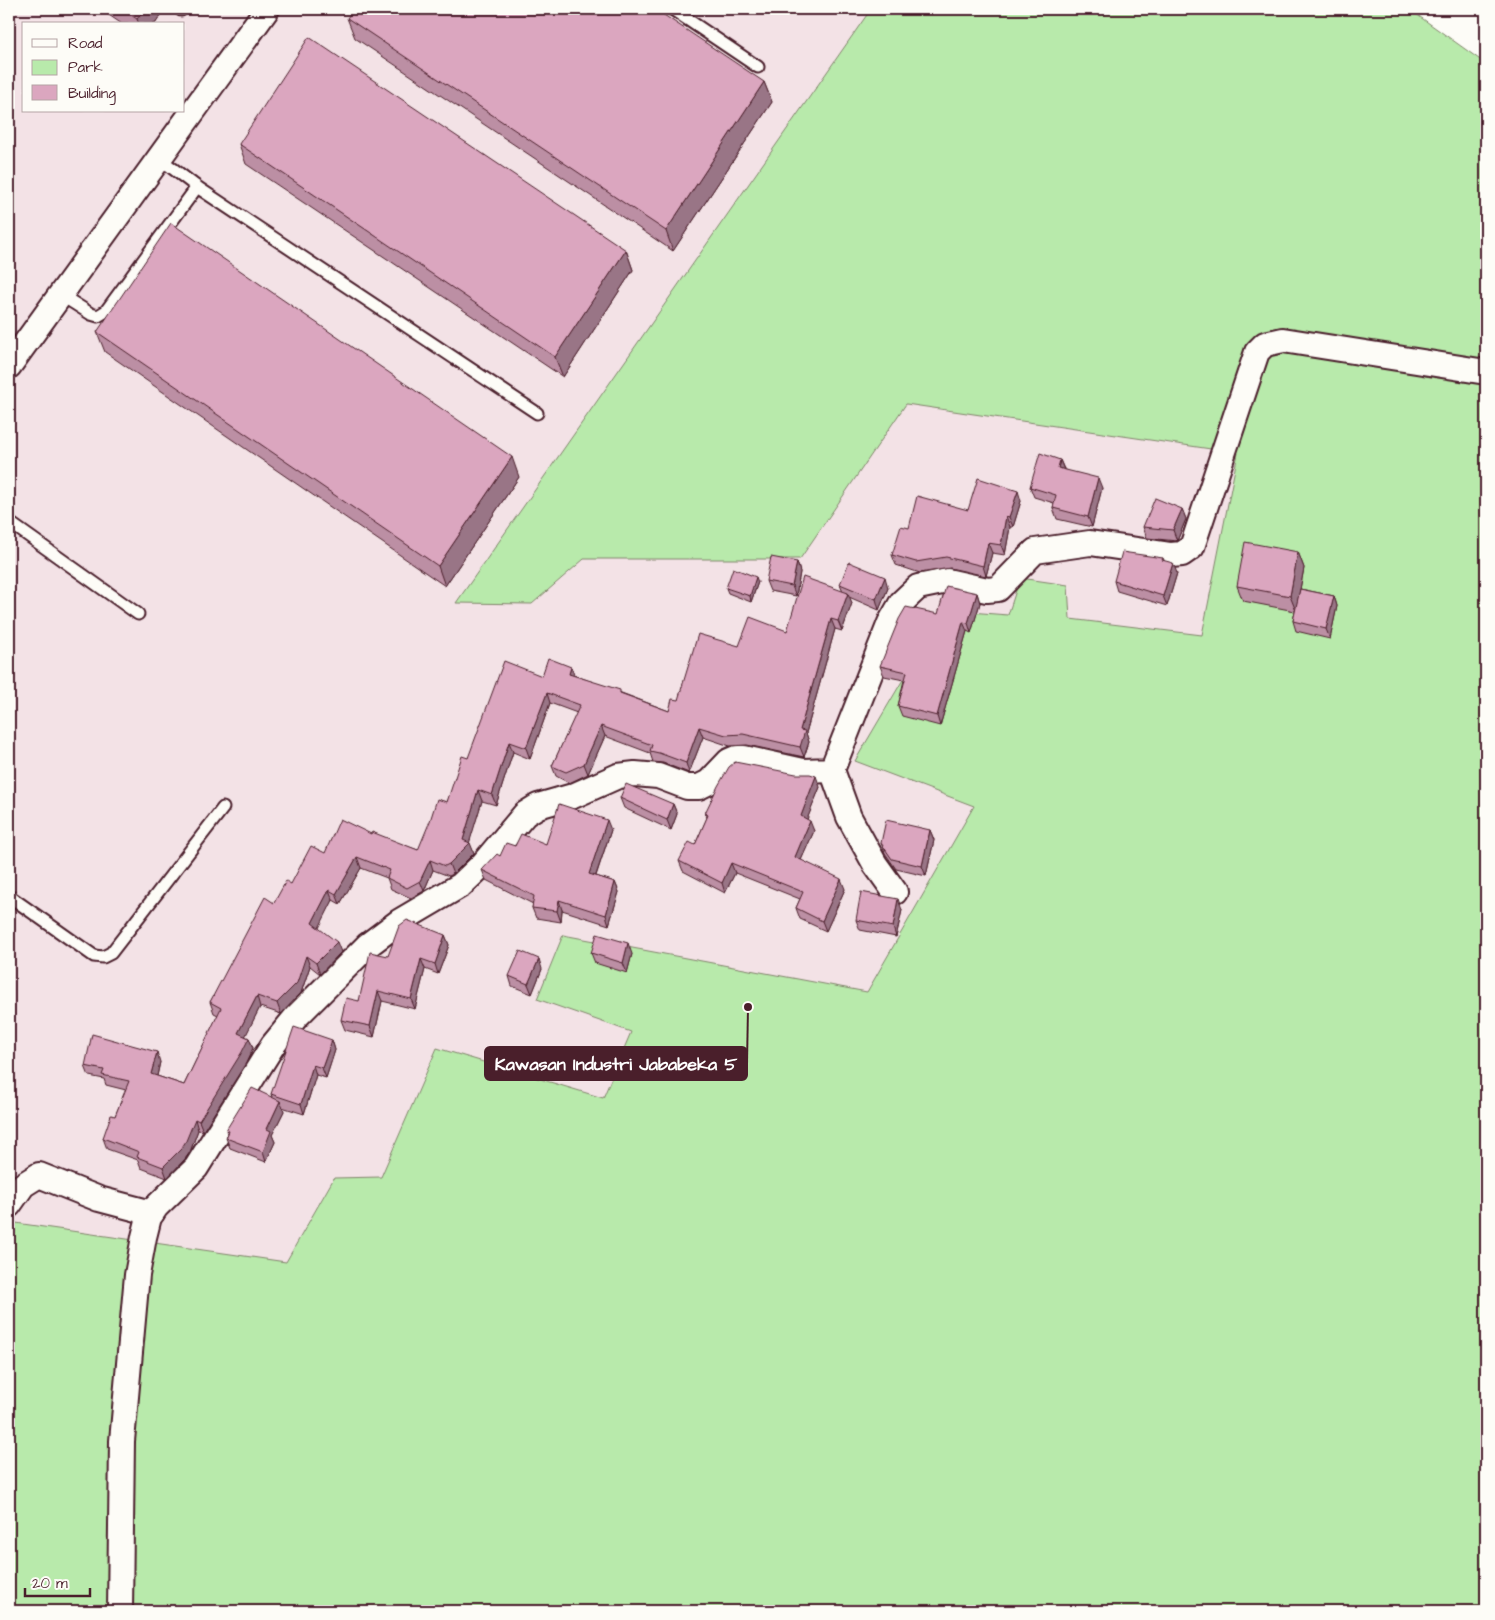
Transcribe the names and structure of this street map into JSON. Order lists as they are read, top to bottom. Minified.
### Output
{"places":["Kawasan Industri Jababeka 5"],"legend":["Road","Park","Building"],"scale_bar":"20 m"}
